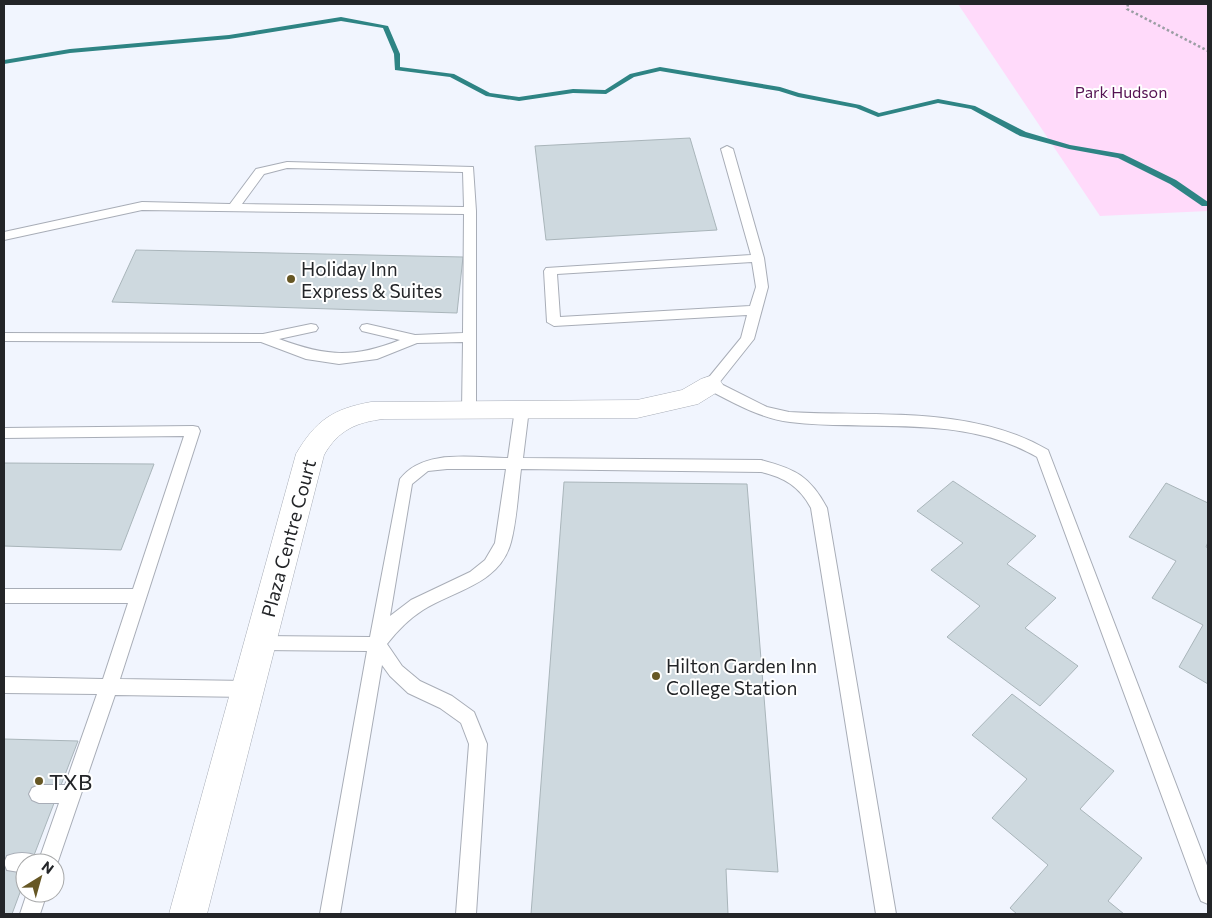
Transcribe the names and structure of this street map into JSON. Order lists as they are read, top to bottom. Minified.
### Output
{"streets":{"street":["Plaza Centre Court"]},"parks":["Park Hudson"],"places":["Holiday Inn Express & Suites","Hilton Garden Inn College Station","TXB"],"north":"top right"}
